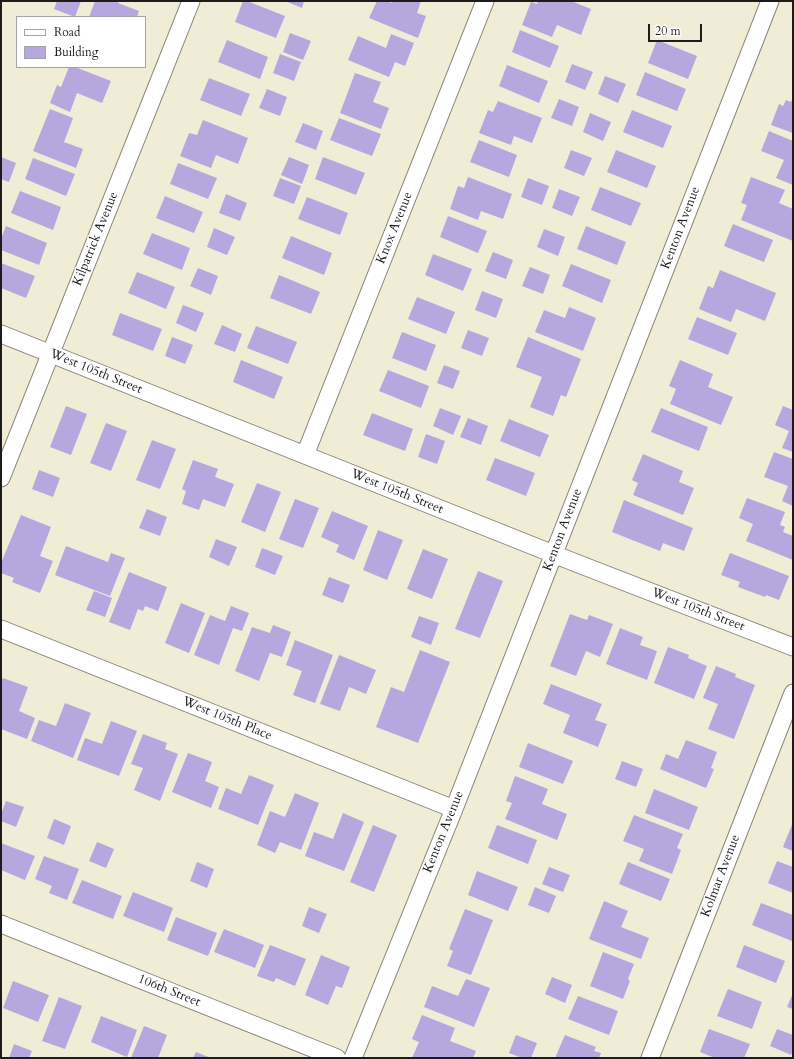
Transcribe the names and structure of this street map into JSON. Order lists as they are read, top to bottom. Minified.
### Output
{"streets":{"street":["Knox Avenue","Kenton Avenue","Kilpatrick Avenue","West 105th Street","West 105th Place","Kolmar Avenue","106th Street"]},"crossings":[["Knox Avenue","West 105th Street"],["Kenton Avenue","West 105th Street"],["Kenton Avenue","West 105th Place"],["Kilpatrick Avenue","West 105th Street"]],"legend":["Road","Building"],"scale_bar":"20 m"}
